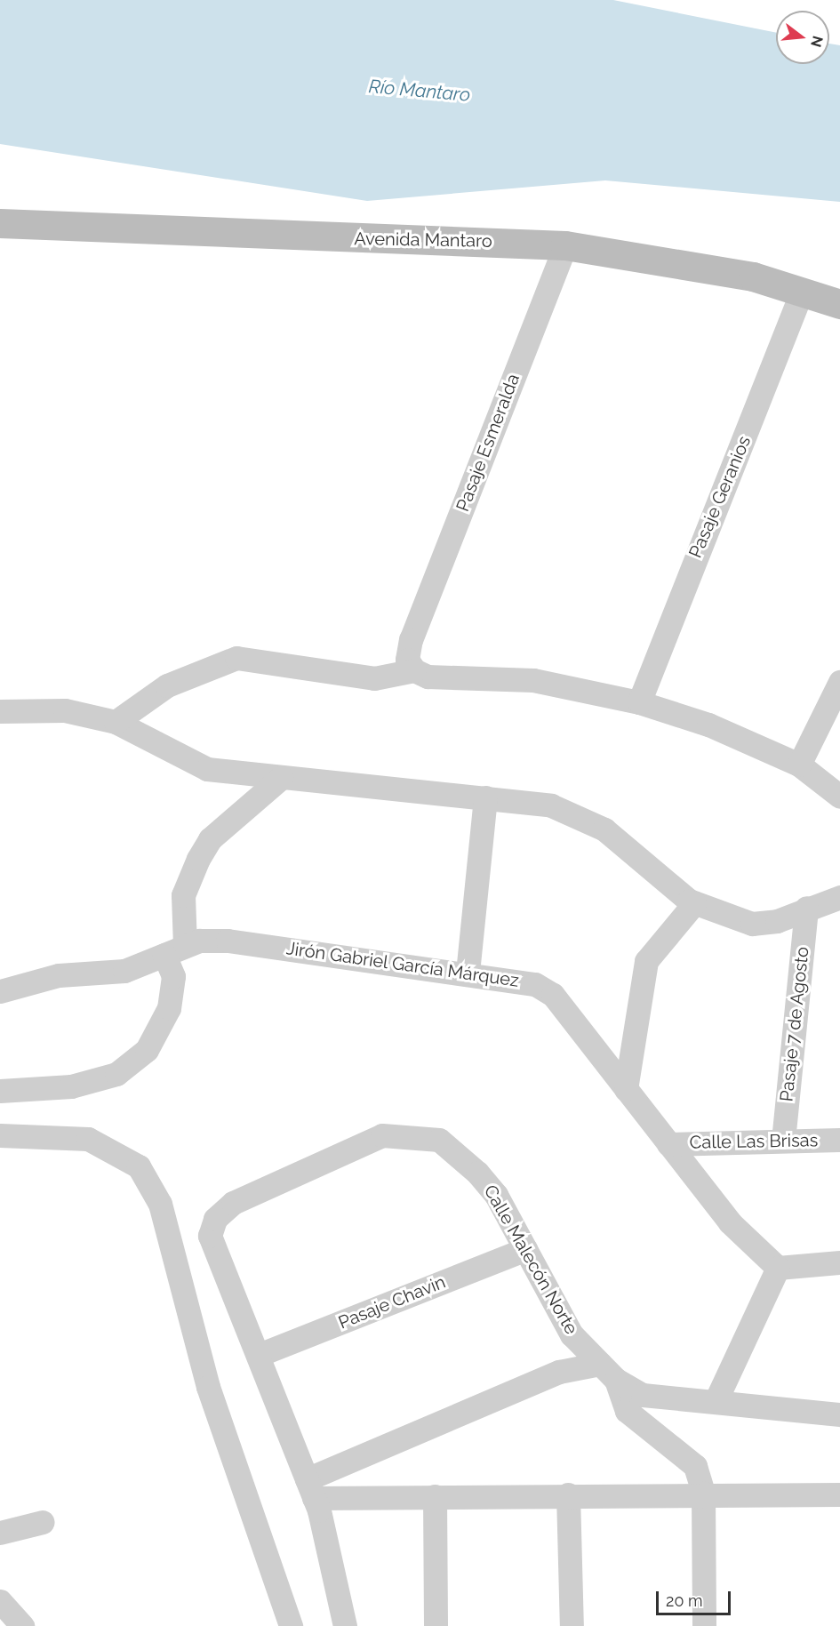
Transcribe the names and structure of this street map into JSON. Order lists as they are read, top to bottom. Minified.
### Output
{"streets":{"street":["Avenida Mantaro","Pasaje Esmeralda","Pasaje Geranios","Jirón Gabriel García Márquez","Pasaje 7 de Agosto","Calle Las Brisas","Calle Malecón Norte","Pasaje Chavin"]},"crossings":[["Avenida Mantaro","Pasaje Esmeralda"],["Avenida Mantaro","Pasaje Geranios"],["Jirón Gabriel García Márquez","Calle Las Brisas"],["Pasaje 7 de Agosto","Calle Las Brisas"],["Calle Malecón Norte","Pasaje Chavin"]],"water":["Río Mantaro"],"scale_bar":"20 m","north":"right"}
